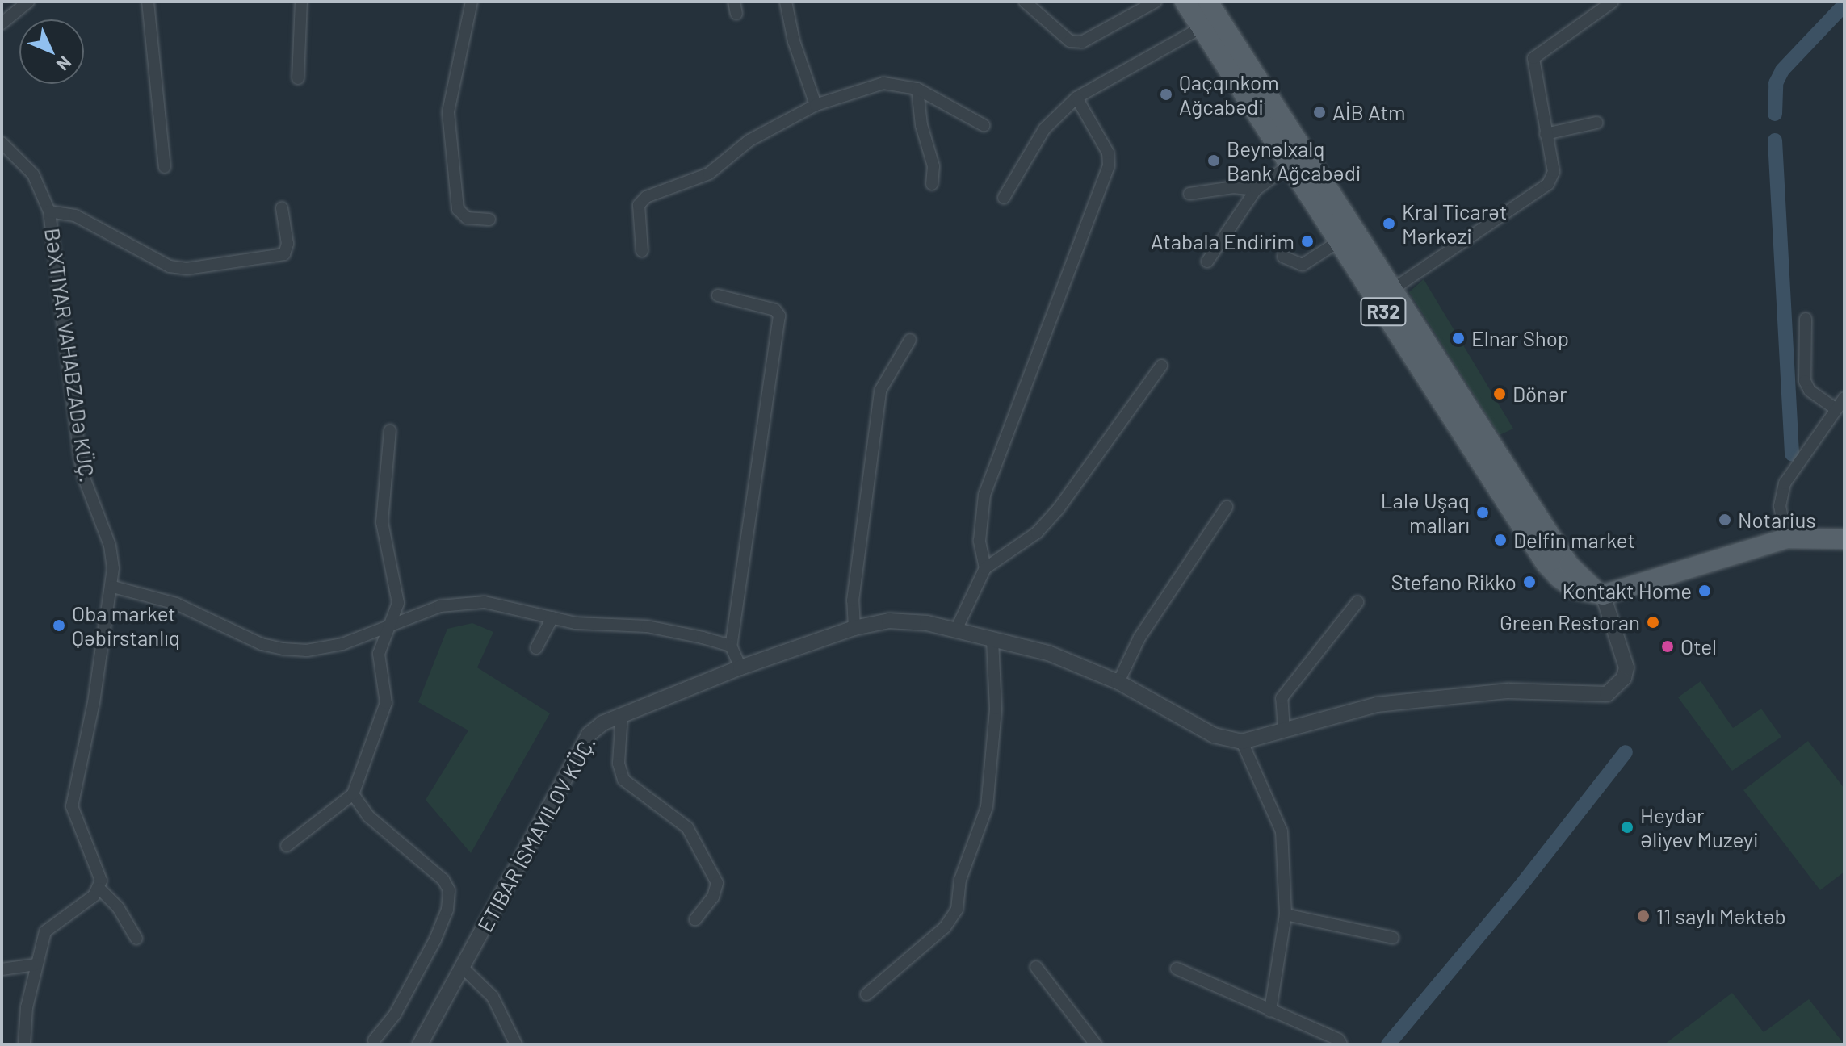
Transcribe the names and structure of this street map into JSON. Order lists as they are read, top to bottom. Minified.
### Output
{"streets":{"main road":["R32"],"street":["BƏXTIYAR VAHABZADƏ KÜÇ."]},"places":["Qaçqınkom Ağcabədi","AİB Atm","Beynəlxalq Bank Ağcabədi","Kral Ticarət Mərkəzi","Atabala Endirim","Elnar Shop","Dönər","Lalə Uşaq malları","Notarius","Delfin market","Stefano Rikko","Kontakt Home","Green Restoran","Oba market Qəbirstanlıq","Otel","Heydər Əliyev Muzeyi","11 saylı Məktəb"],"north":"bottom right"}
